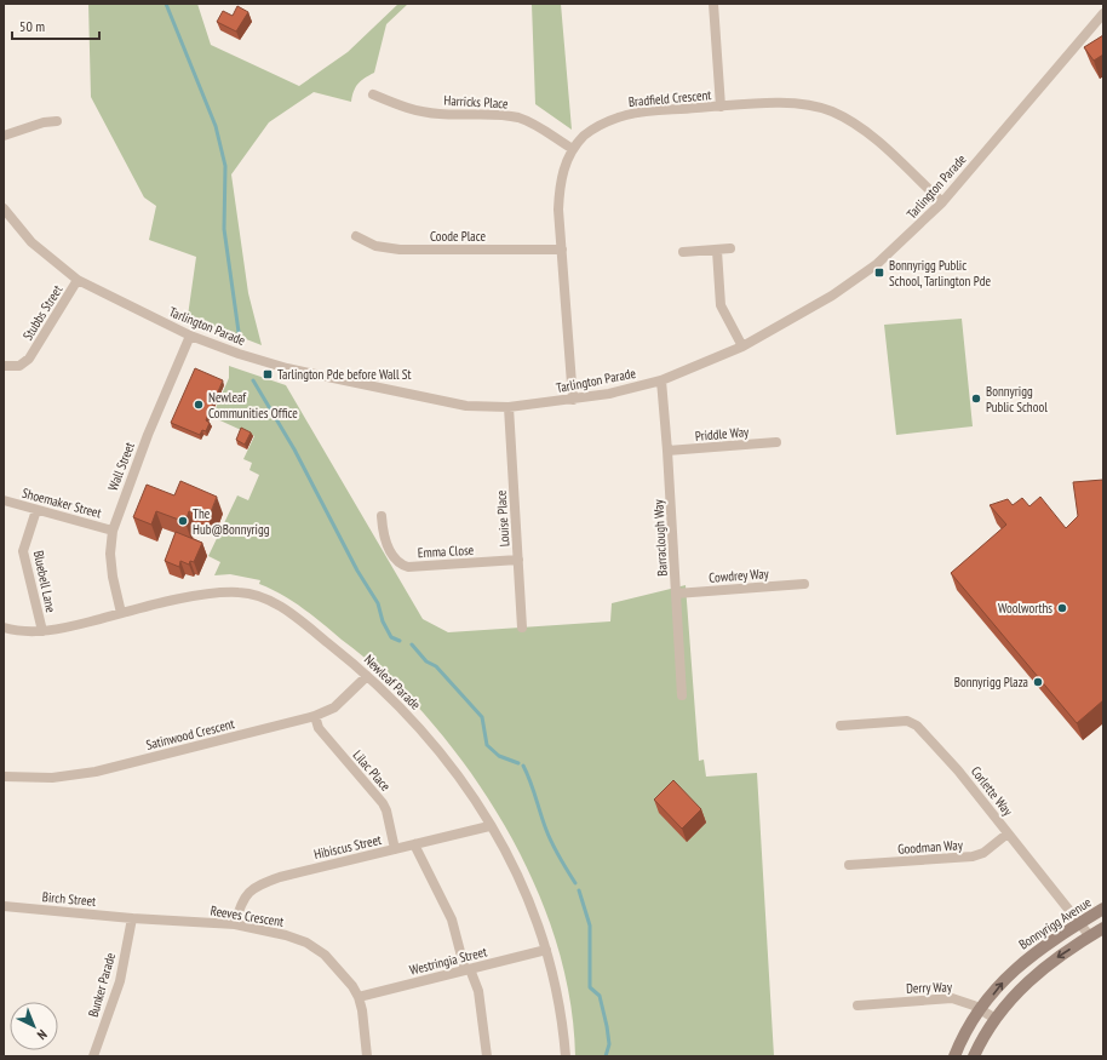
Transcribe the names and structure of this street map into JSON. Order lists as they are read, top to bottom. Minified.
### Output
{"streets":{"street":["Bradfield Crescent","Harricks Place","Tarlington Parade","Coode Place","Stubbs Street","Priddle Way","Wall Street","Shoemaker Street","Louise Place","Barraclough Way","Emma Close","Cowdrey Way","Bluebell Lane","Newleaf Parade","Satinwood Crescent","Lilac Place","Corlette Way","Hibiscus Street","Goodman Way","Birch Street","Reeves Crescent","Bonnyrigg Avenue","Westringia Street","Bunker Parade","Derry Way"]},"crossings":[["Bradfield Crescent","Harricks Place"],["Bradfield Crescent","Tarlington Parade"],["Bradfield Crescent","Coode Place"],["Tarlington Parade","Stubbs Street"],["Tarlington Parade","Wall Street"],["Tarlington Parade","Louise Place"],["Tarlington Parade","Barraclough Way"],["Priddle Way","Barraclough Way"],["Wall Street","Shoemaker Street"],["Wall Street","Newleaf Parade"],["Shoemaker Street","Bluebell Lane"],["Louise Place","Emma Close"],["Barraclough Way","Cowdrey Way"],["Bluebell Lane","Newleaf Parade"],["Newleaf Parade","Satinwood Crescent"],["Newleaf Parade","Hibiscus Street"],["Newleaf Parade","Westringia Street"],["Satinwood Crescent","Lilac Place"],["Lilac Place","Hibiscus Street"],["Corlette Way","Goodman Way"],["Corlette Way","Bonnyrigg Avenue"],["Hibiscus Street","Reeves Crescent"],["Birch Street","Reeves Crescent"],["Birch Street","Bunker Parade"],["Reeves Crescent","Westringia Street"],["Reeves Crescent","Bunker Parade"],["Bonnyrigg Avenue","Derry Way"]],"places":{"transit":["Bonnyrigg Public School, Tarlington Pde","Tarlington Pde before Wall St"],"other":["Bonnyrigg Public School","Newleaf Communities Office","The Hub@Bonnyrigg","Woolworths","Bonnyrigg Plaza"]},"scale_bar":"50 m","north":"bottom right"}
